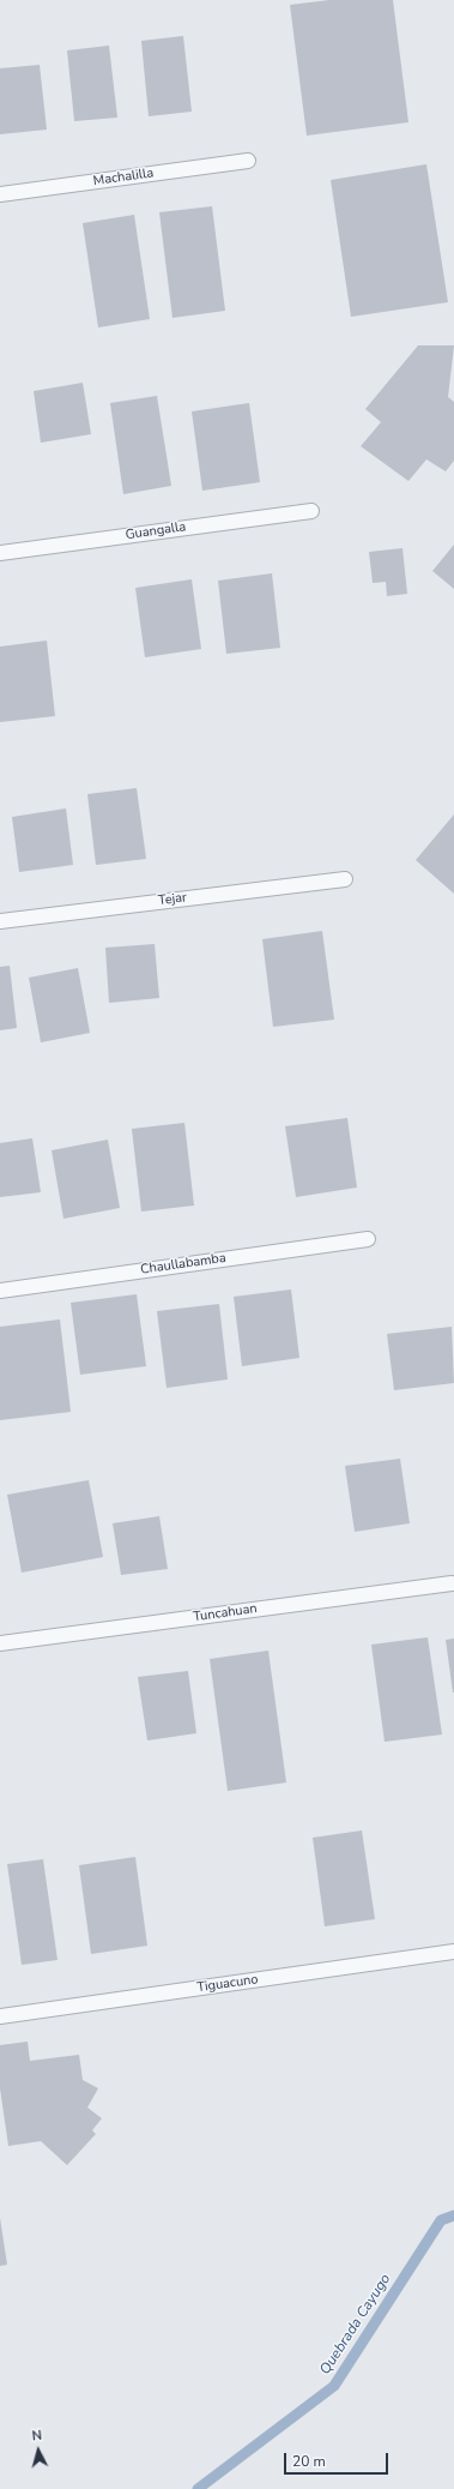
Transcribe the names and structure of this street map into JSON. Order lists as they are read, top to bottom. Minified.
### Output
{"streets":{"lane":["Machalilla","Guangalla","Tejar","Chaullabamba","Tuncahuan","Tiguacuno"]},"water":["Quebrada Cayugo"],"scale_bar":"20 m","north":"top"}
